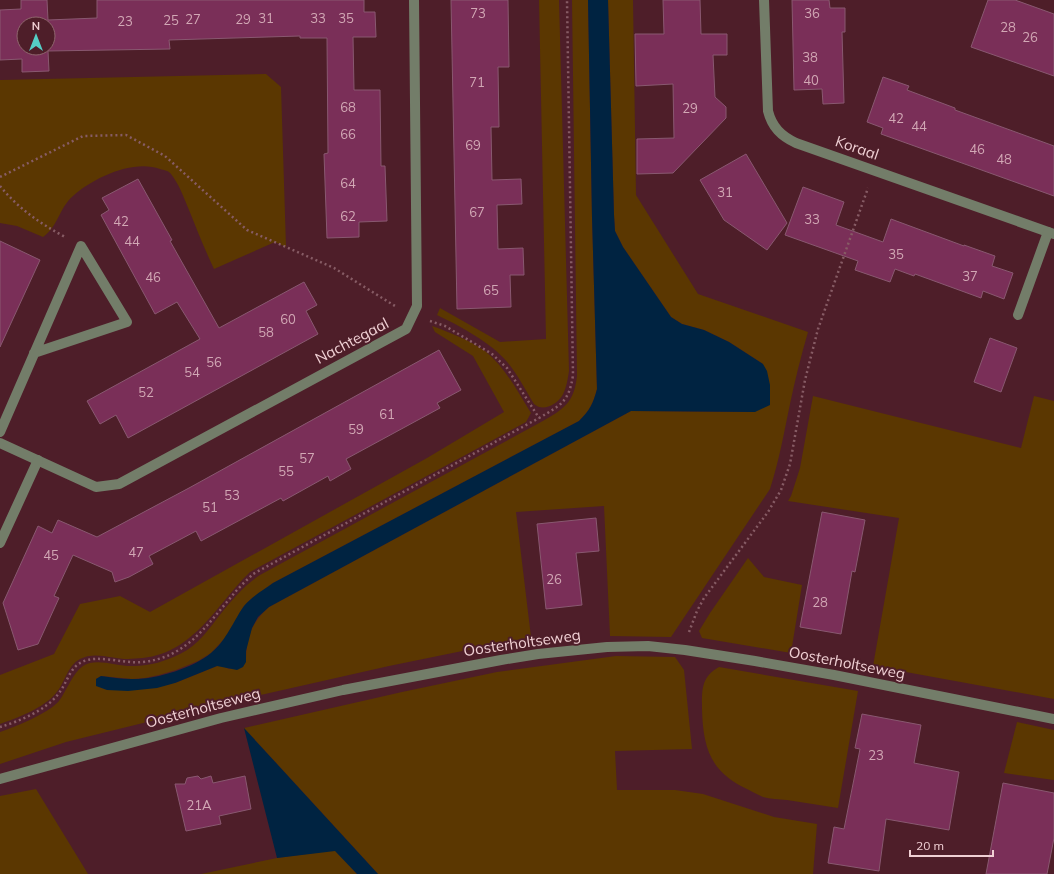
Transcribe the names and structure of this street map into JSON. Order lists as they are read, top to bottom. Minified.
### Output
{"streets":{"street":["Koraal","Nachtegaal","Oosterholtseweg"]},"house_numbers":["73","36","31","33","35","27","29","25","23","28","26","38","40","71","68","29","42","44","66","69","46","48","64","31","67","62","33","42","44","35","37","46","65","60","58","56","54","52","61","59","57","55","53","51","47","45","26","28","23","21A"],"scale_bar":"20 m","north":"top"}
